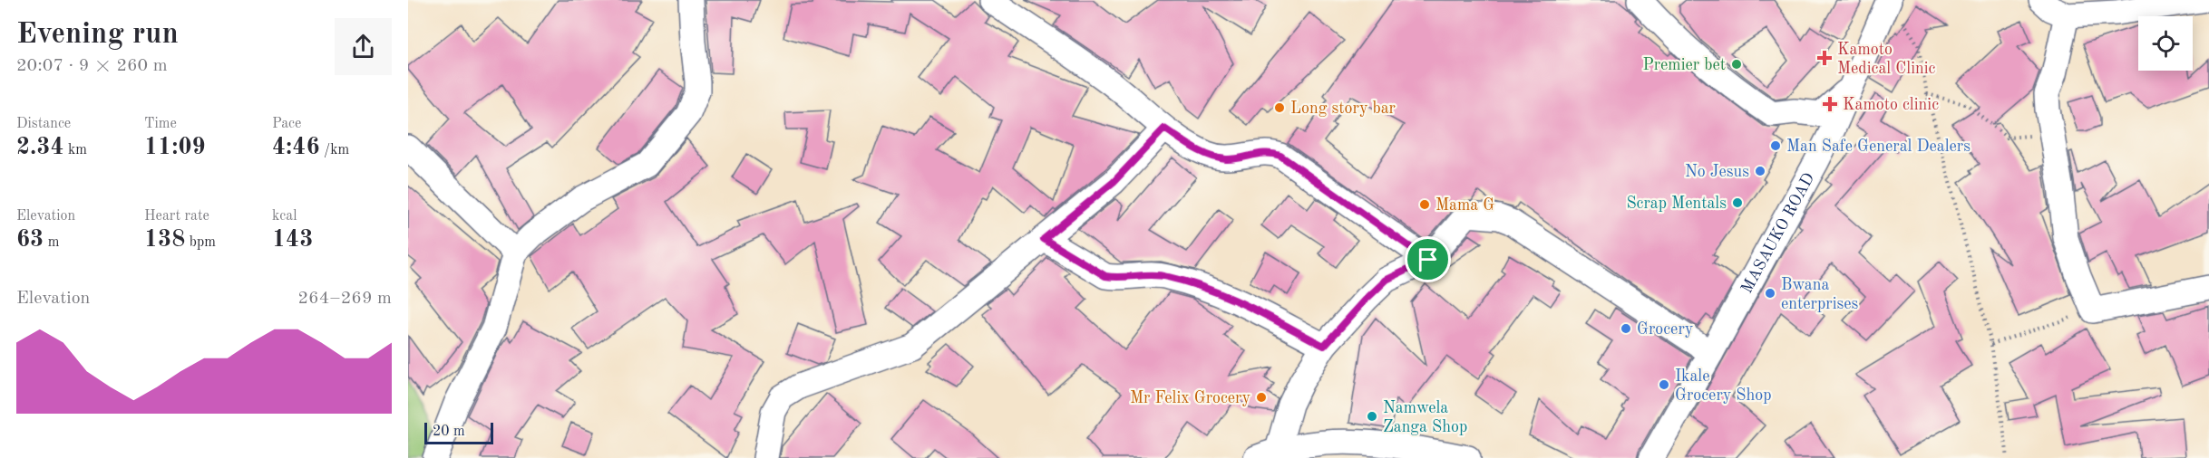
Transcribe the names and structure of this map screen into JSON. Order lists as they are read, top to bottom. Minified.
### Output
{"streets":{"street":["MASAUKO ROAD"]},"places":{"health":["Kamoto Medical Clinic","Kamoto clinic"],"other":["Premier bet","Long story bar","Man Safe General Dealers","No Jesus","Scrap Mentals","Mama G","Bwana enterprises","Grocery","Ikale Grocery Shop","Mr Felix Grocery","Namwela Zanga Shop"]},"scale_bar":"20 m","page":{"heading":["Evening run","20:07 · 9 × 260 m"],"stats":[["Distance","2.34 km"],["Time","11:09"],["Pace","4:46 /km"],["Elevation","63 m"],["Heart rate","138 bpm"],["kcal","143"]],"chart":["Elevation","264–269 m"],"scale":"20 m"}}
